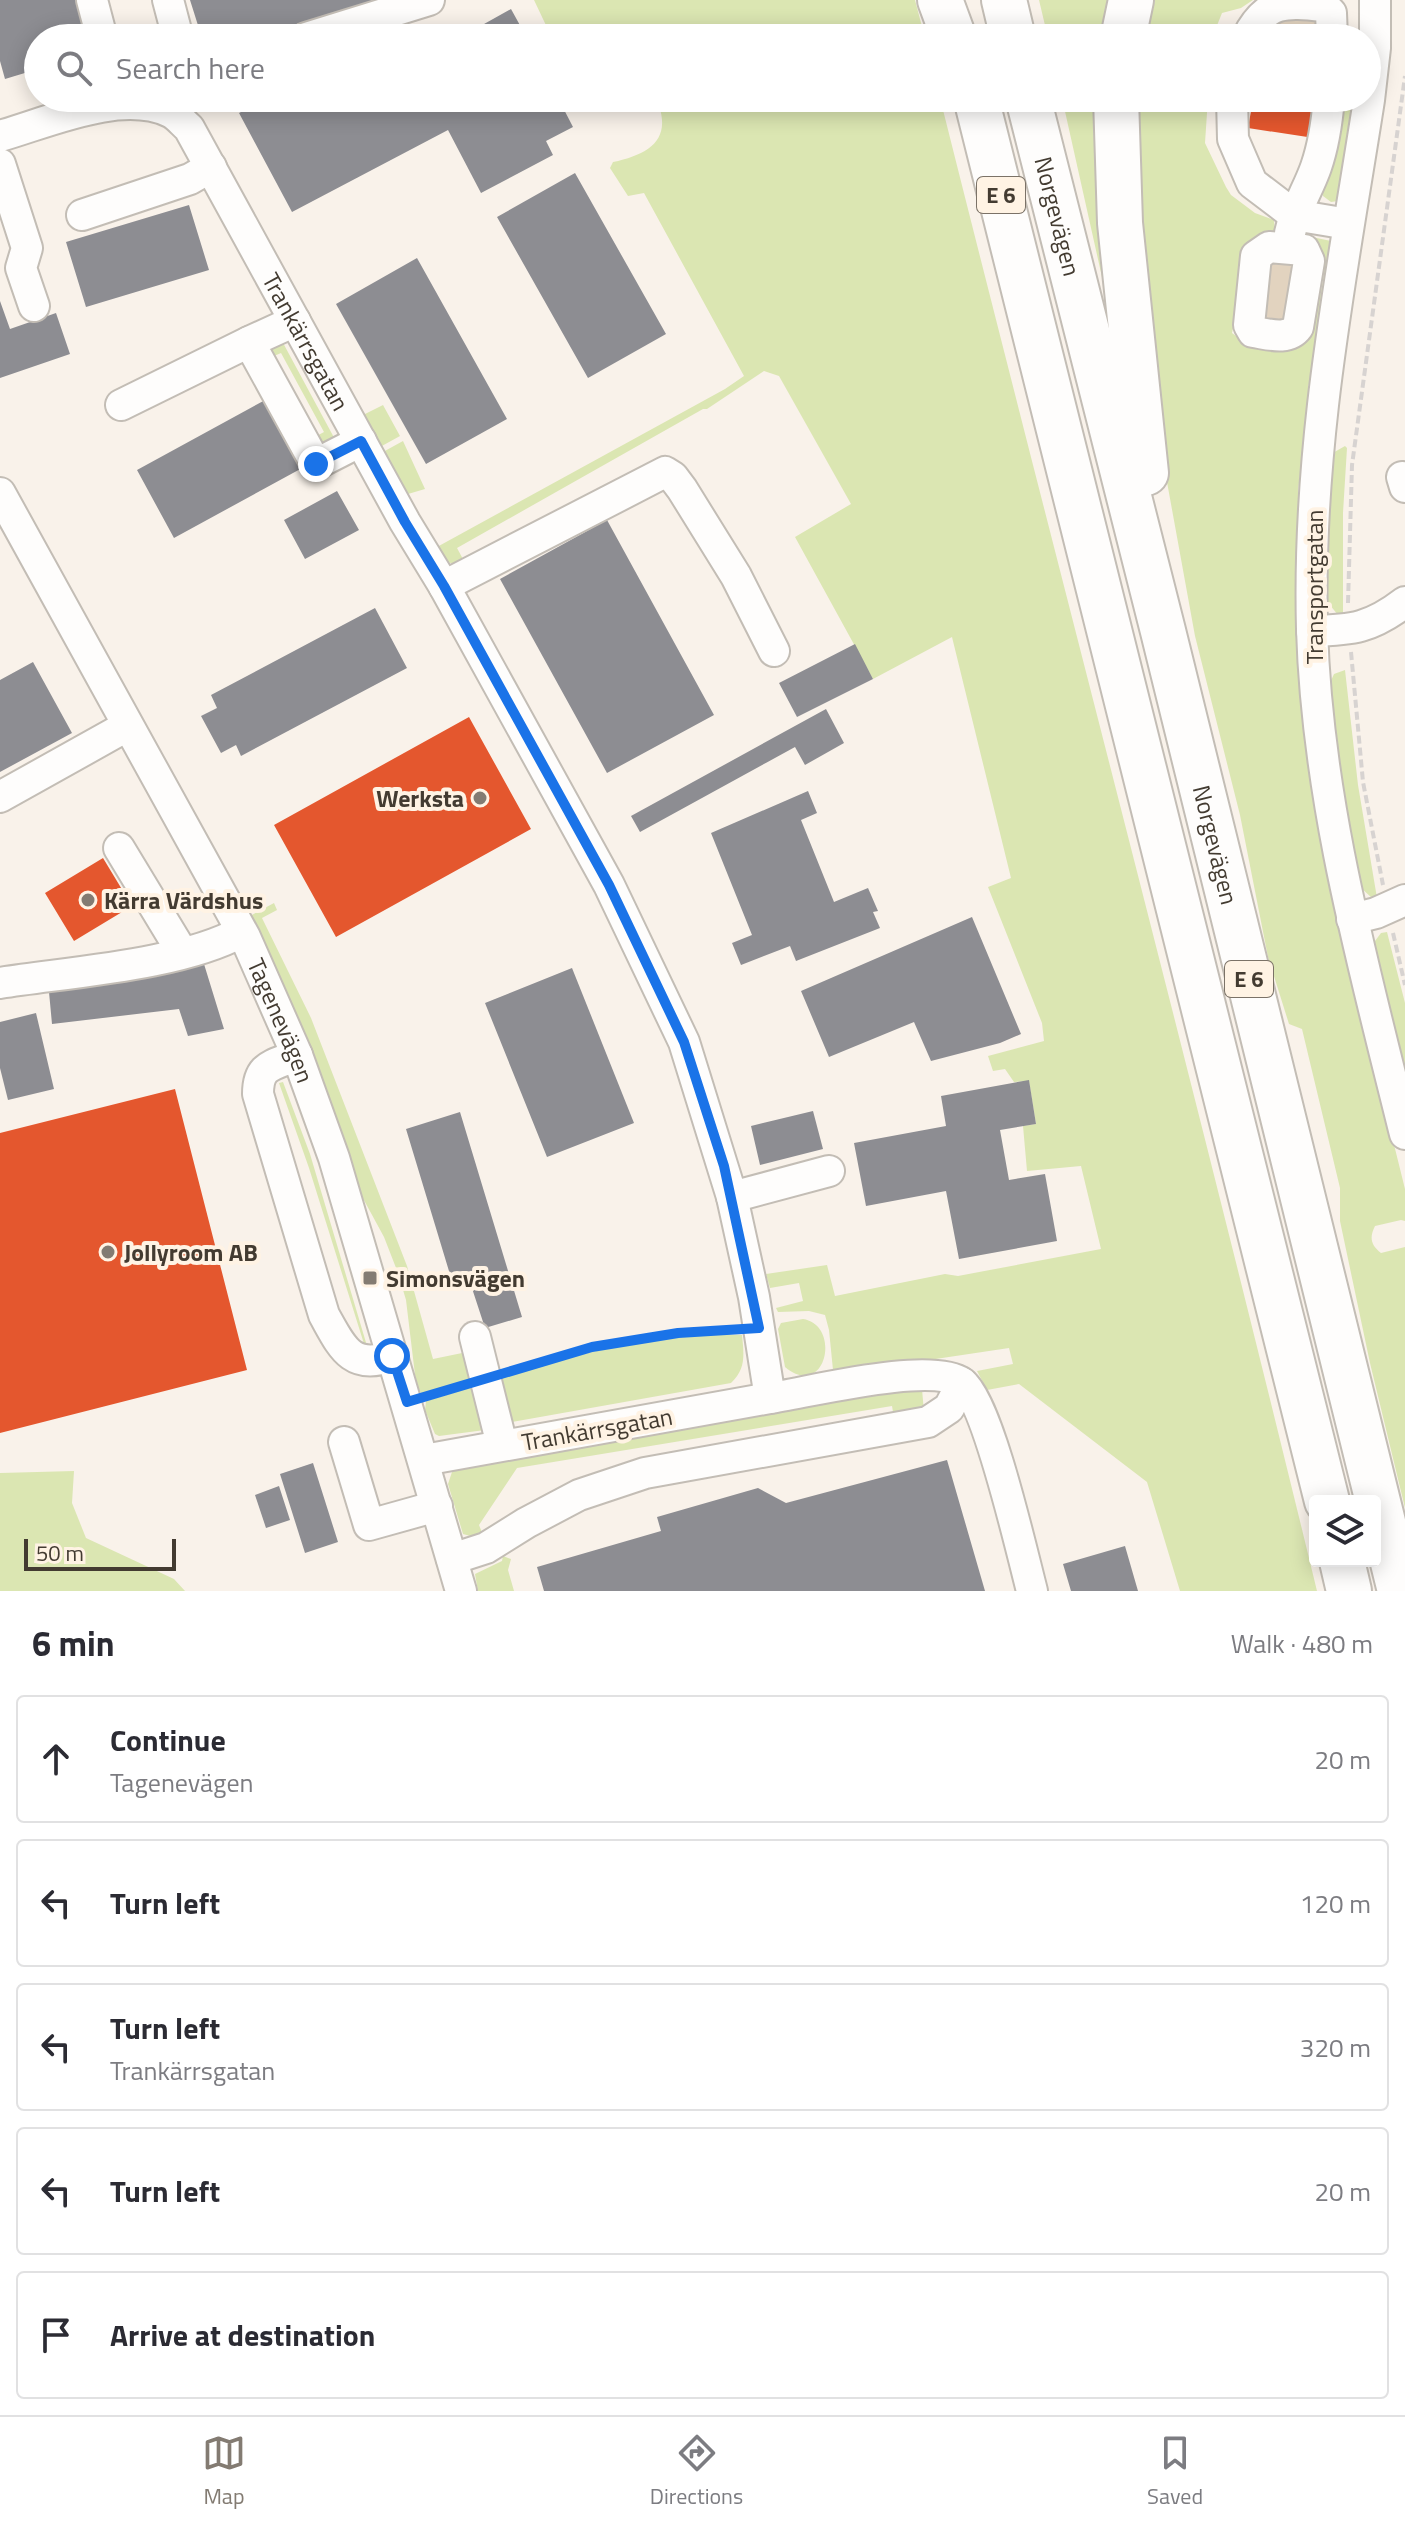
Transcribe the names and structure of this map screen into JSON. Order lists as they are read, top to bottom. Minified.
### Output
{"streets":{"highway":["E 6","Norgevägen"],"street":["Trankärrsgatan","Transportgatan","Tagenevägen"]},"crossings":[["Trankärrsgatan","Tagenevägen"]],"places":{"other":["Werksta","Kärra Värdshus","Jollyroom AB"],"transit":["Simonsvägen"]},"scale_bar":"50 m","page":{"search":"Search here","scale":"50 m","heading":["6 min","Walk · 480 m"],"list":[["Continue","Tagenevägen","20 m"],["Turn left","120 m"],["Turn left","Trankärrsgatan","320 m"],["Turn left","20 m"],"Arrive at destination"],"nav":["Map","Directions","Saved"]}}
